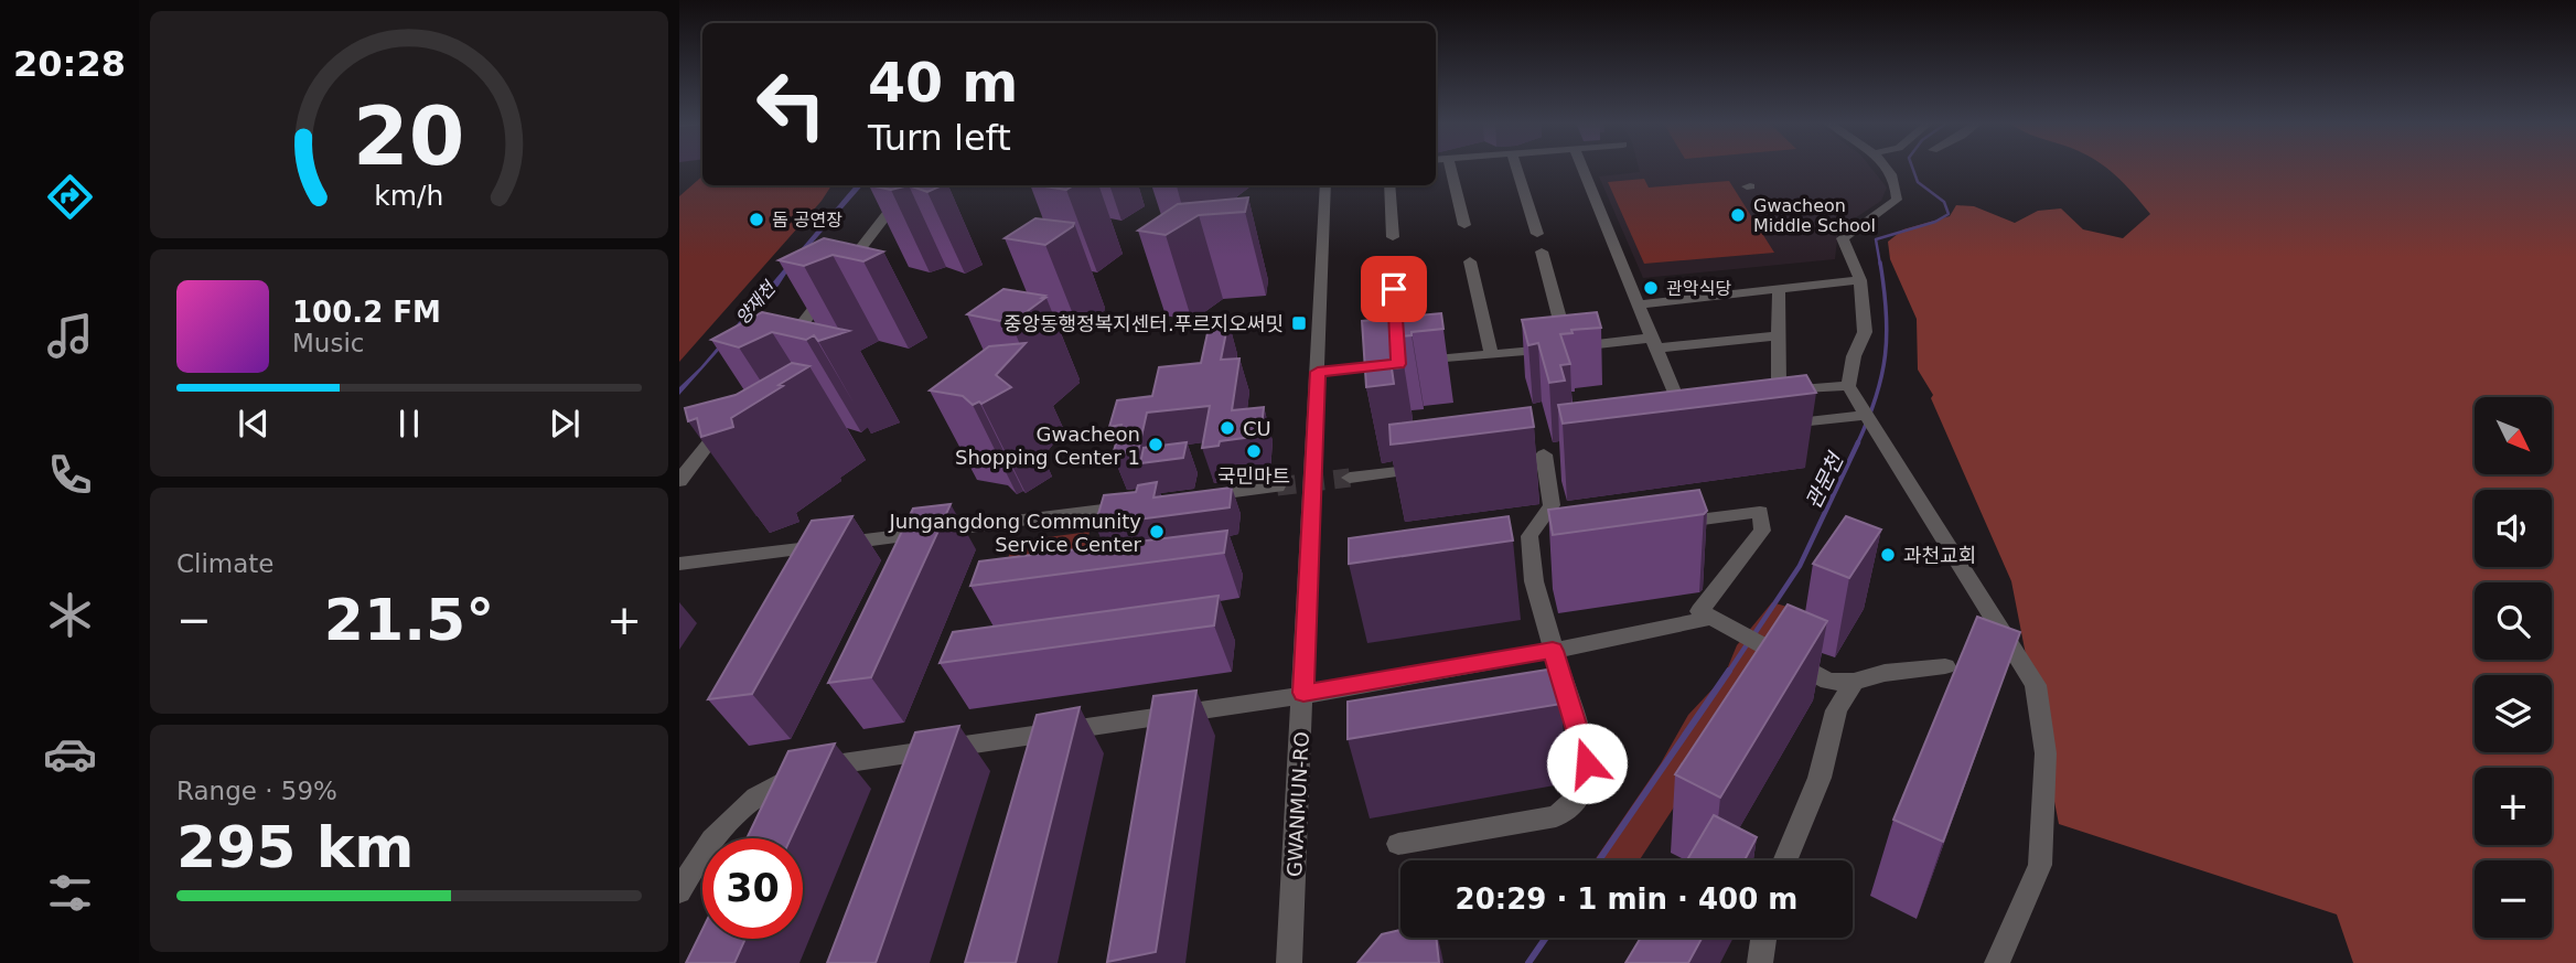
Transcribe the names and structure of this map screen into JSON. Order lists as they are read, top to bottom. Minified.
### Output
{"streets":{"street":["GWANMUN-RO"]},"water":["양재천","관문천"],"places":{"other":["Gwacheon Middle School","돔 공연장","관악식당","CU","Gwacheon Shopping Center 1","국민마트","Jungangdong Community Service Center","과천교회"],"transit":["중앙동행정복지센터.푸르지오써밋"]},"north":"bottom right","page":{"tabs":"20:28","turn":["40 m","Turn left"],"song":["100.2 FM","Music"],"map_buttons":["+","−"],"tile":["Climate",["Range · 59%","295 km"]],"heat":["−","21.5°","+"],"limit":"30","trip":"20:29 · 1 min · 400 m","gauge":["20","km/h"]}}
